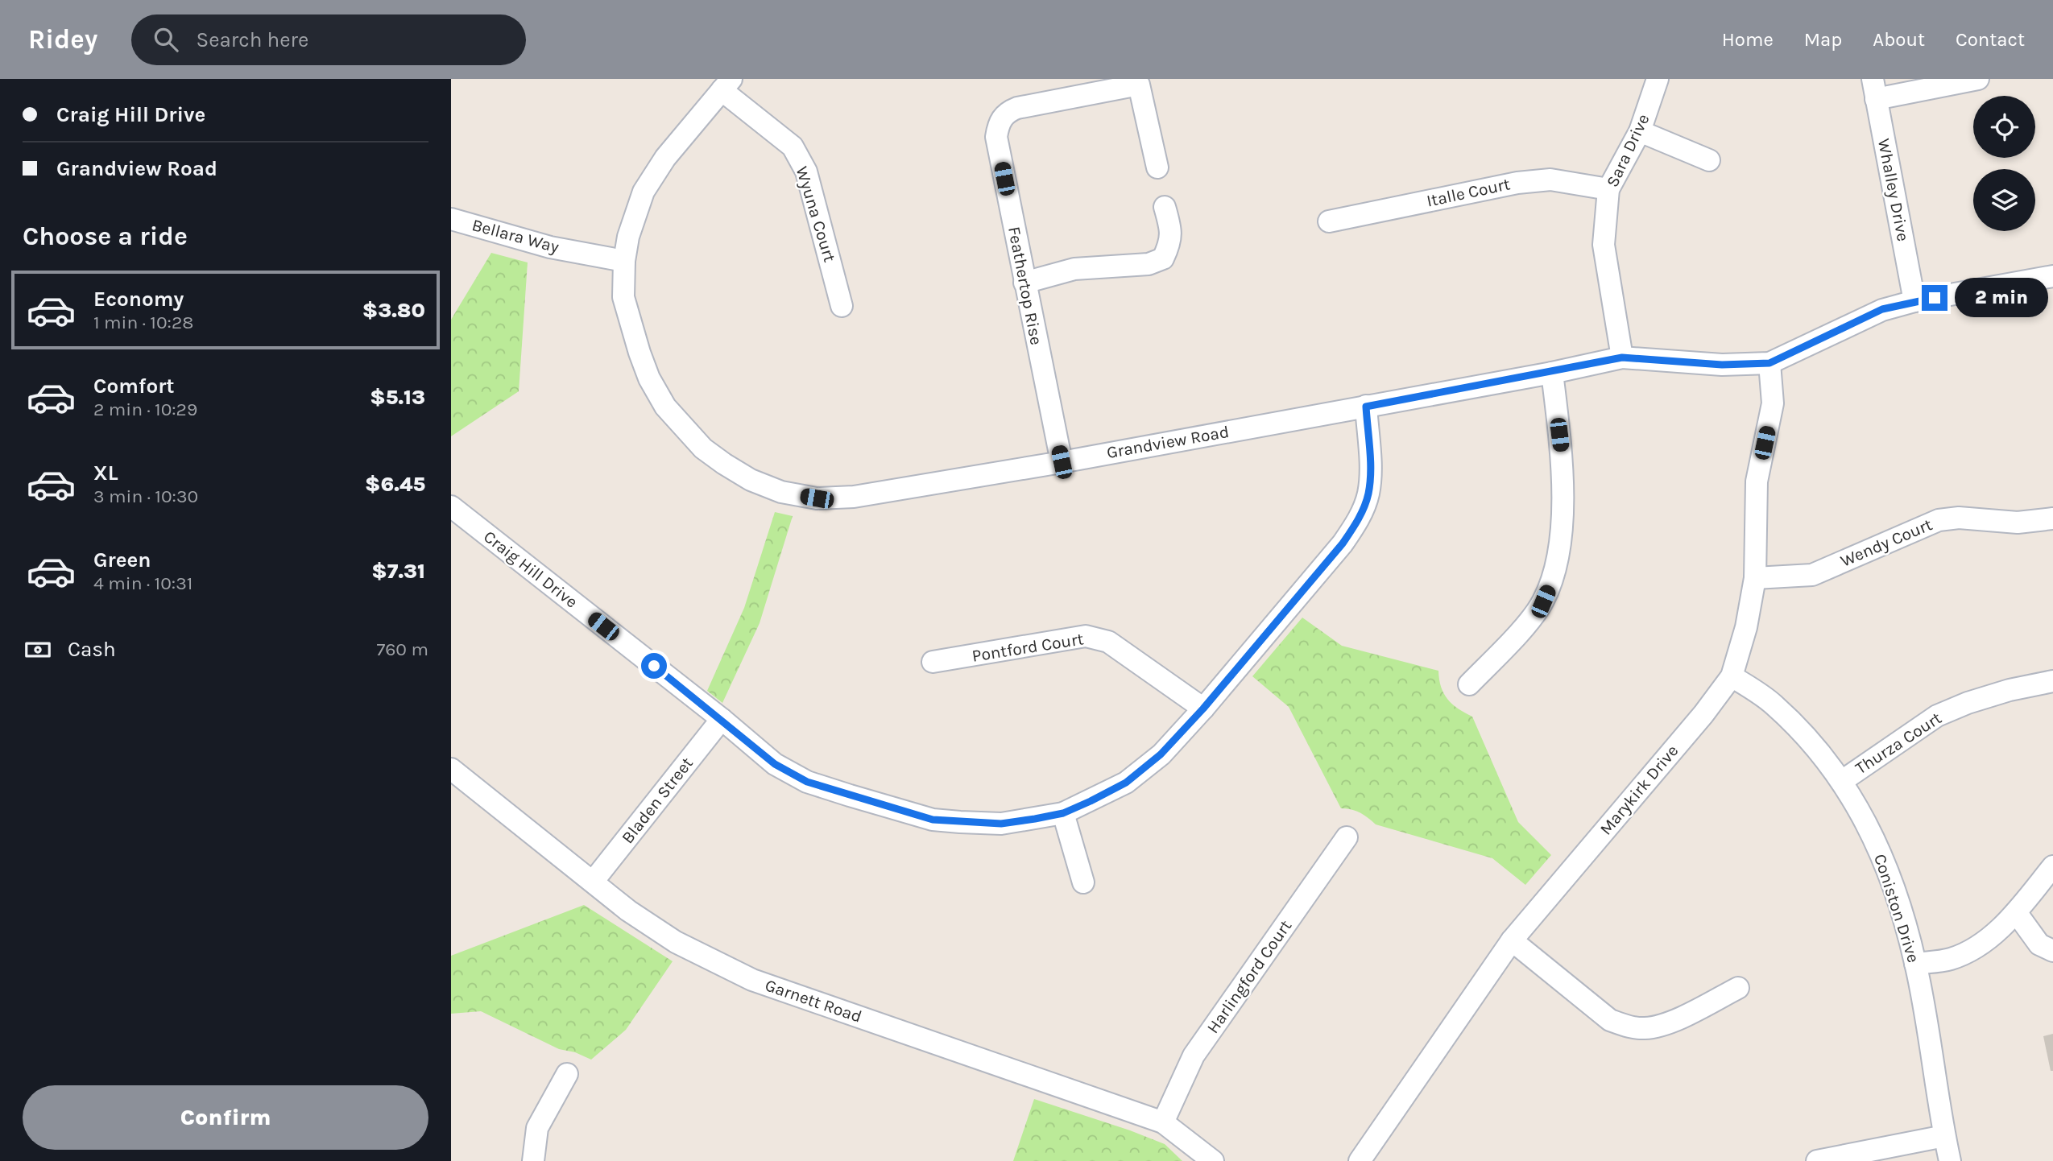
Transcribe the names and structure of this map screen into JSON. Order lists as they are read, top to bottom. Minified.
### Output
{"streets":{"street":["Sara Drive","Whalley Drive","Italle Court","Wyuna Court","Bellara Way","Feathertop Rise","Grandview Road","Wendy Court","Craig Hill Drive","Pontford Court","Thurza Court","Marykirk Drive","Bladen Street","Coniston Drive","Harlingford Court","Garnett Road"]},"crossings":[["Sara Drive","Italle Court"],["Sara Drive","Grandview Road"],["Whalley Drive","Grandview Road"],["Wyuna Court","Grandview Road"],["Bellara Way","Grandview Road"],["Feathertop Rise","Grandview Road"],["Grandview Road","Craig Hill Drive"],["Grandview Road","Marykirk Drive"],["Wendy Court","Marykirk Drive"],["Craig Hill Drive","Pontford Court"],["Craig Hill Drive","Bladen Street"],["Thurza Court","Coniston Drive"],["Marykirk Drive","Coniston Drive"],["Bladen Street","Garnett Road"],["Harlingford Court","Garnett Road"]],"page":{"header":"Ridey","search":"Search here","nav":["Home","Map","About","Contact"],"banner":["Craig Hill Drive","Grandview Road"],"heading":"Choose a ride","list":[{"name":"Economy","note":"1 min · 10:28","value":"$3.80"},{"name":"Comfort","note":"2 min · 10:29","value":"$5.13"},{"name":"XL","note":"3 min · 10:30","value":"$6.45"},{"name":"Green","note":"4 min · 10:31","value":"$7.31"}],"bubble":"2 min","pay":["Cash","760 m"],"buttons":"Confirm"}}
